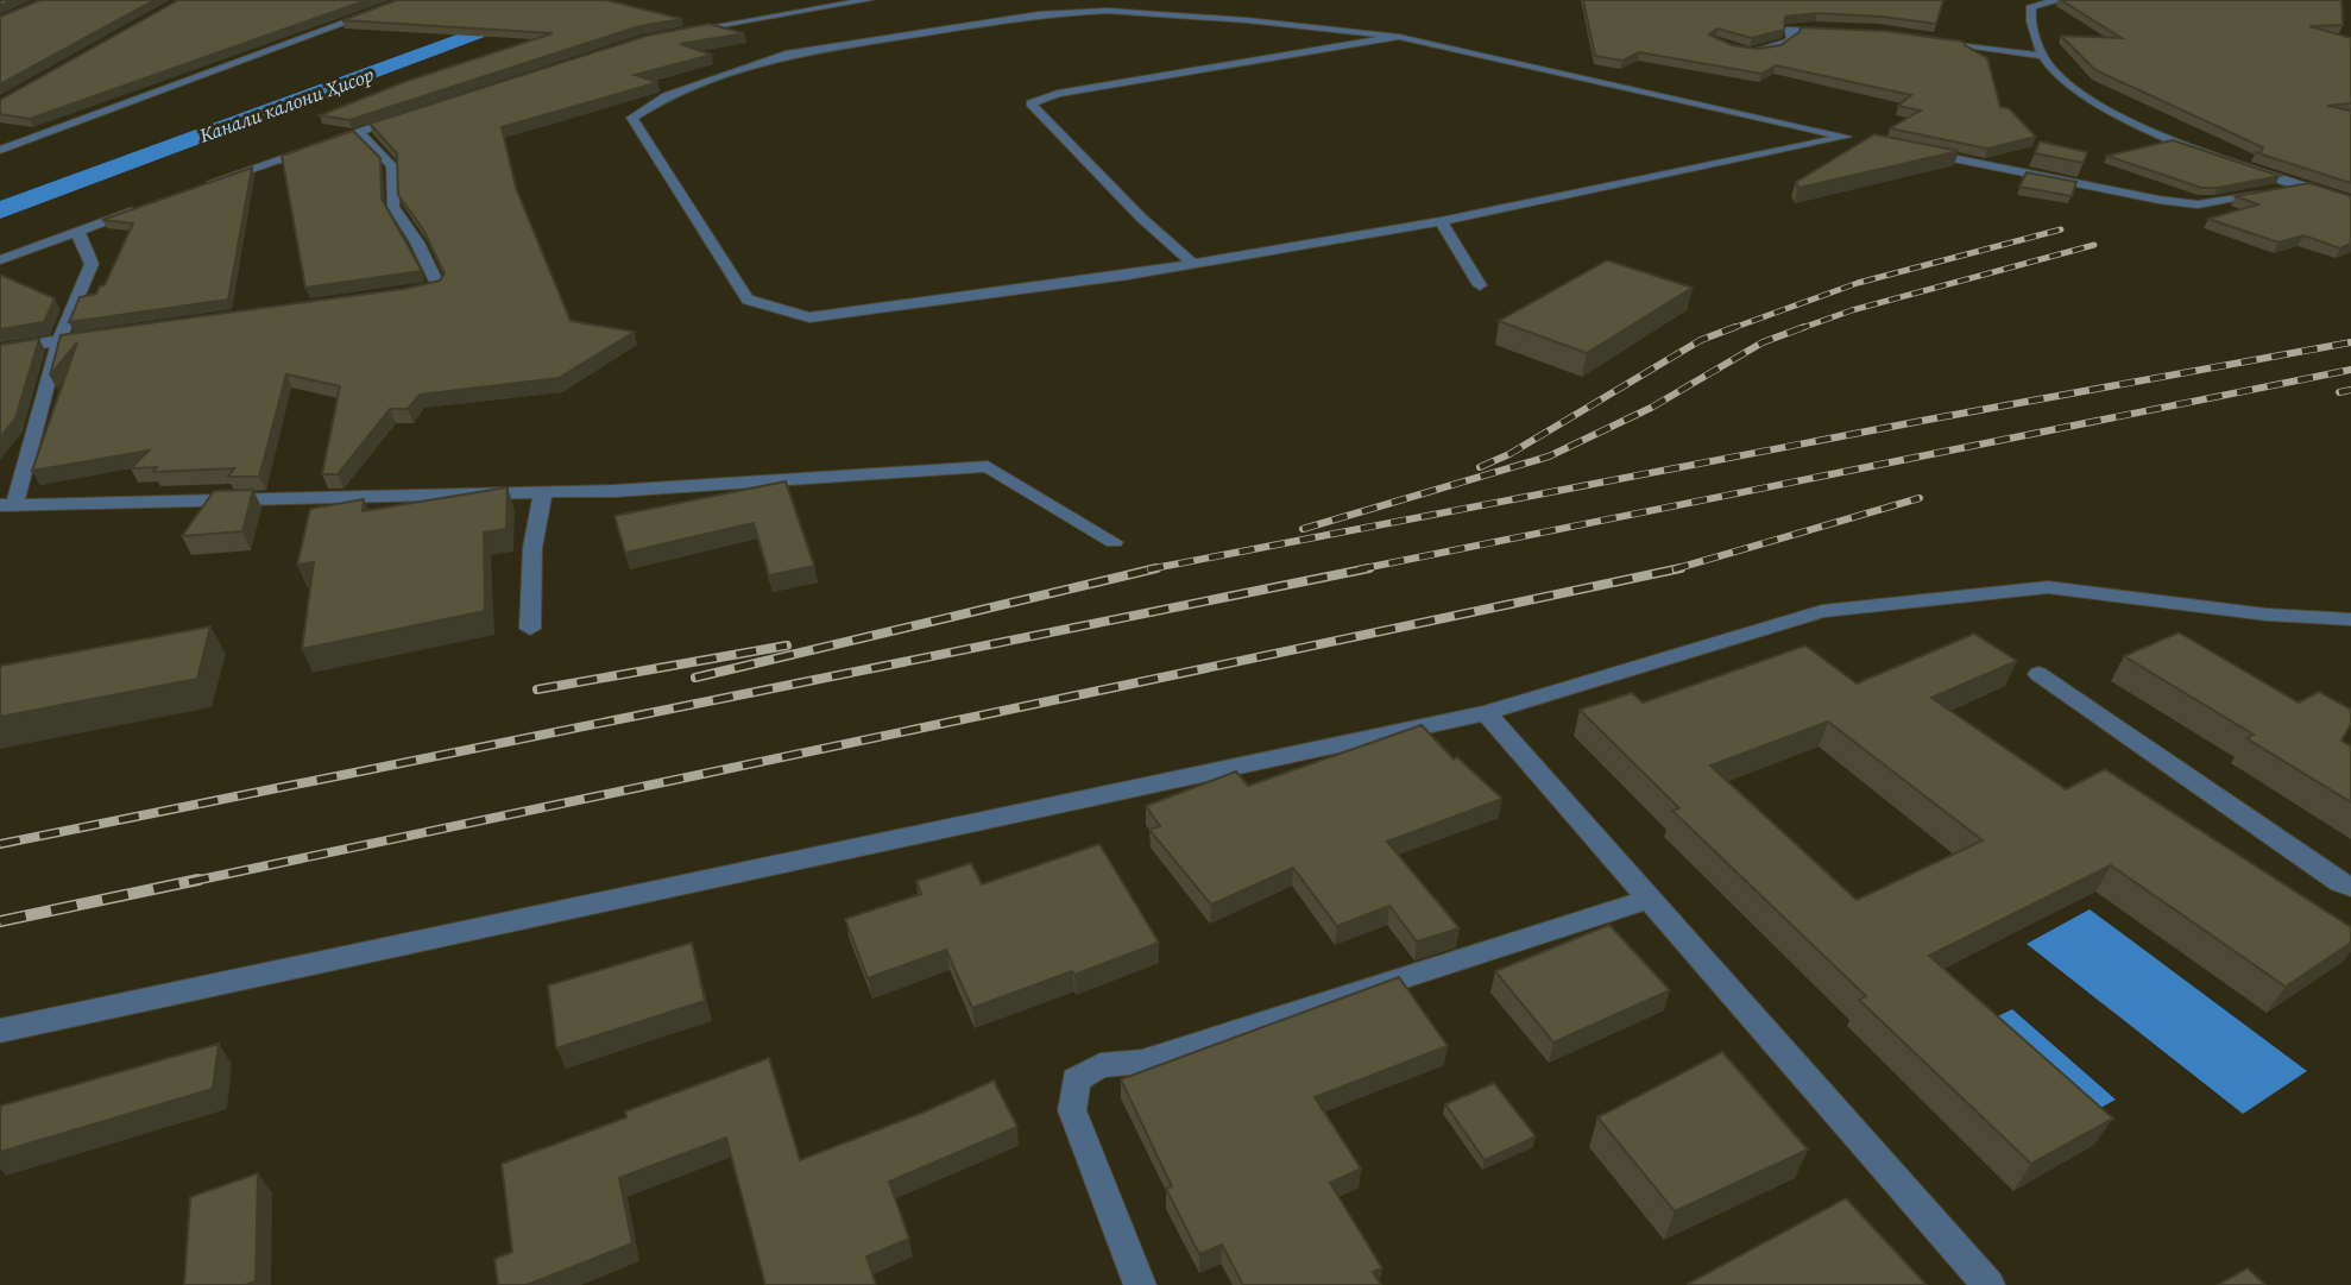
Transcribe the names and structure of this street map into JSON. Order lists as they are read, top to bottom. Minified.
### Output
{"water":["Канали калони Ҳисор"]}
